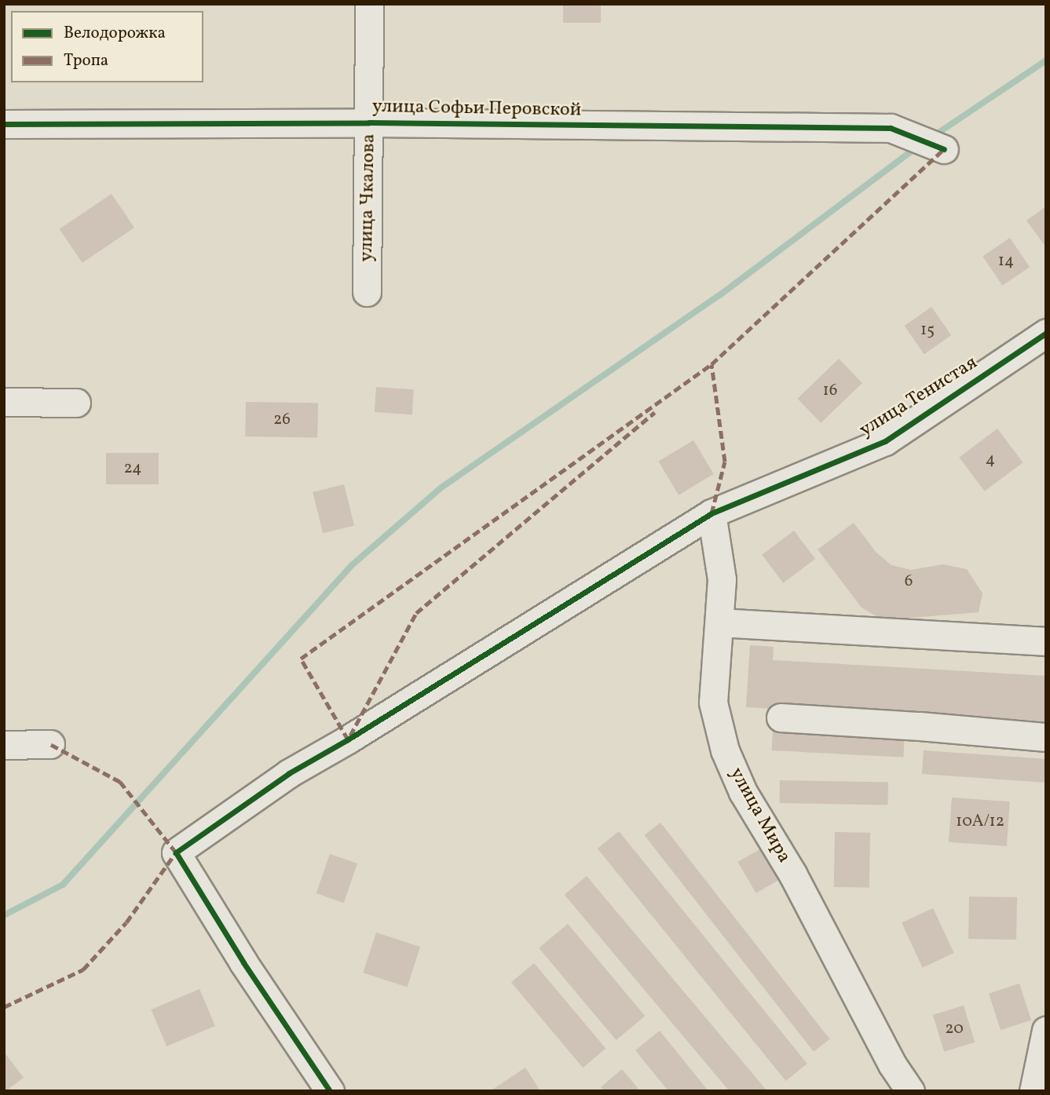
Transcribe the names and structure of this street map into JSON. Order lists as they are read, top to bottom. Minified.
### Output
{"streets":{"street":["улица Софьи Перовской","улица Чкалова","улица Тенистая","улица Мира"]},"crossings":[["улица Софьи Перовской","улица Чкалова"],["улица Тенистая","улица Мира"]],"house_numbers":["14","15","16","26","4","24","6","10А/12","20"],"legend":["Велодорожка","Тропа"]}
